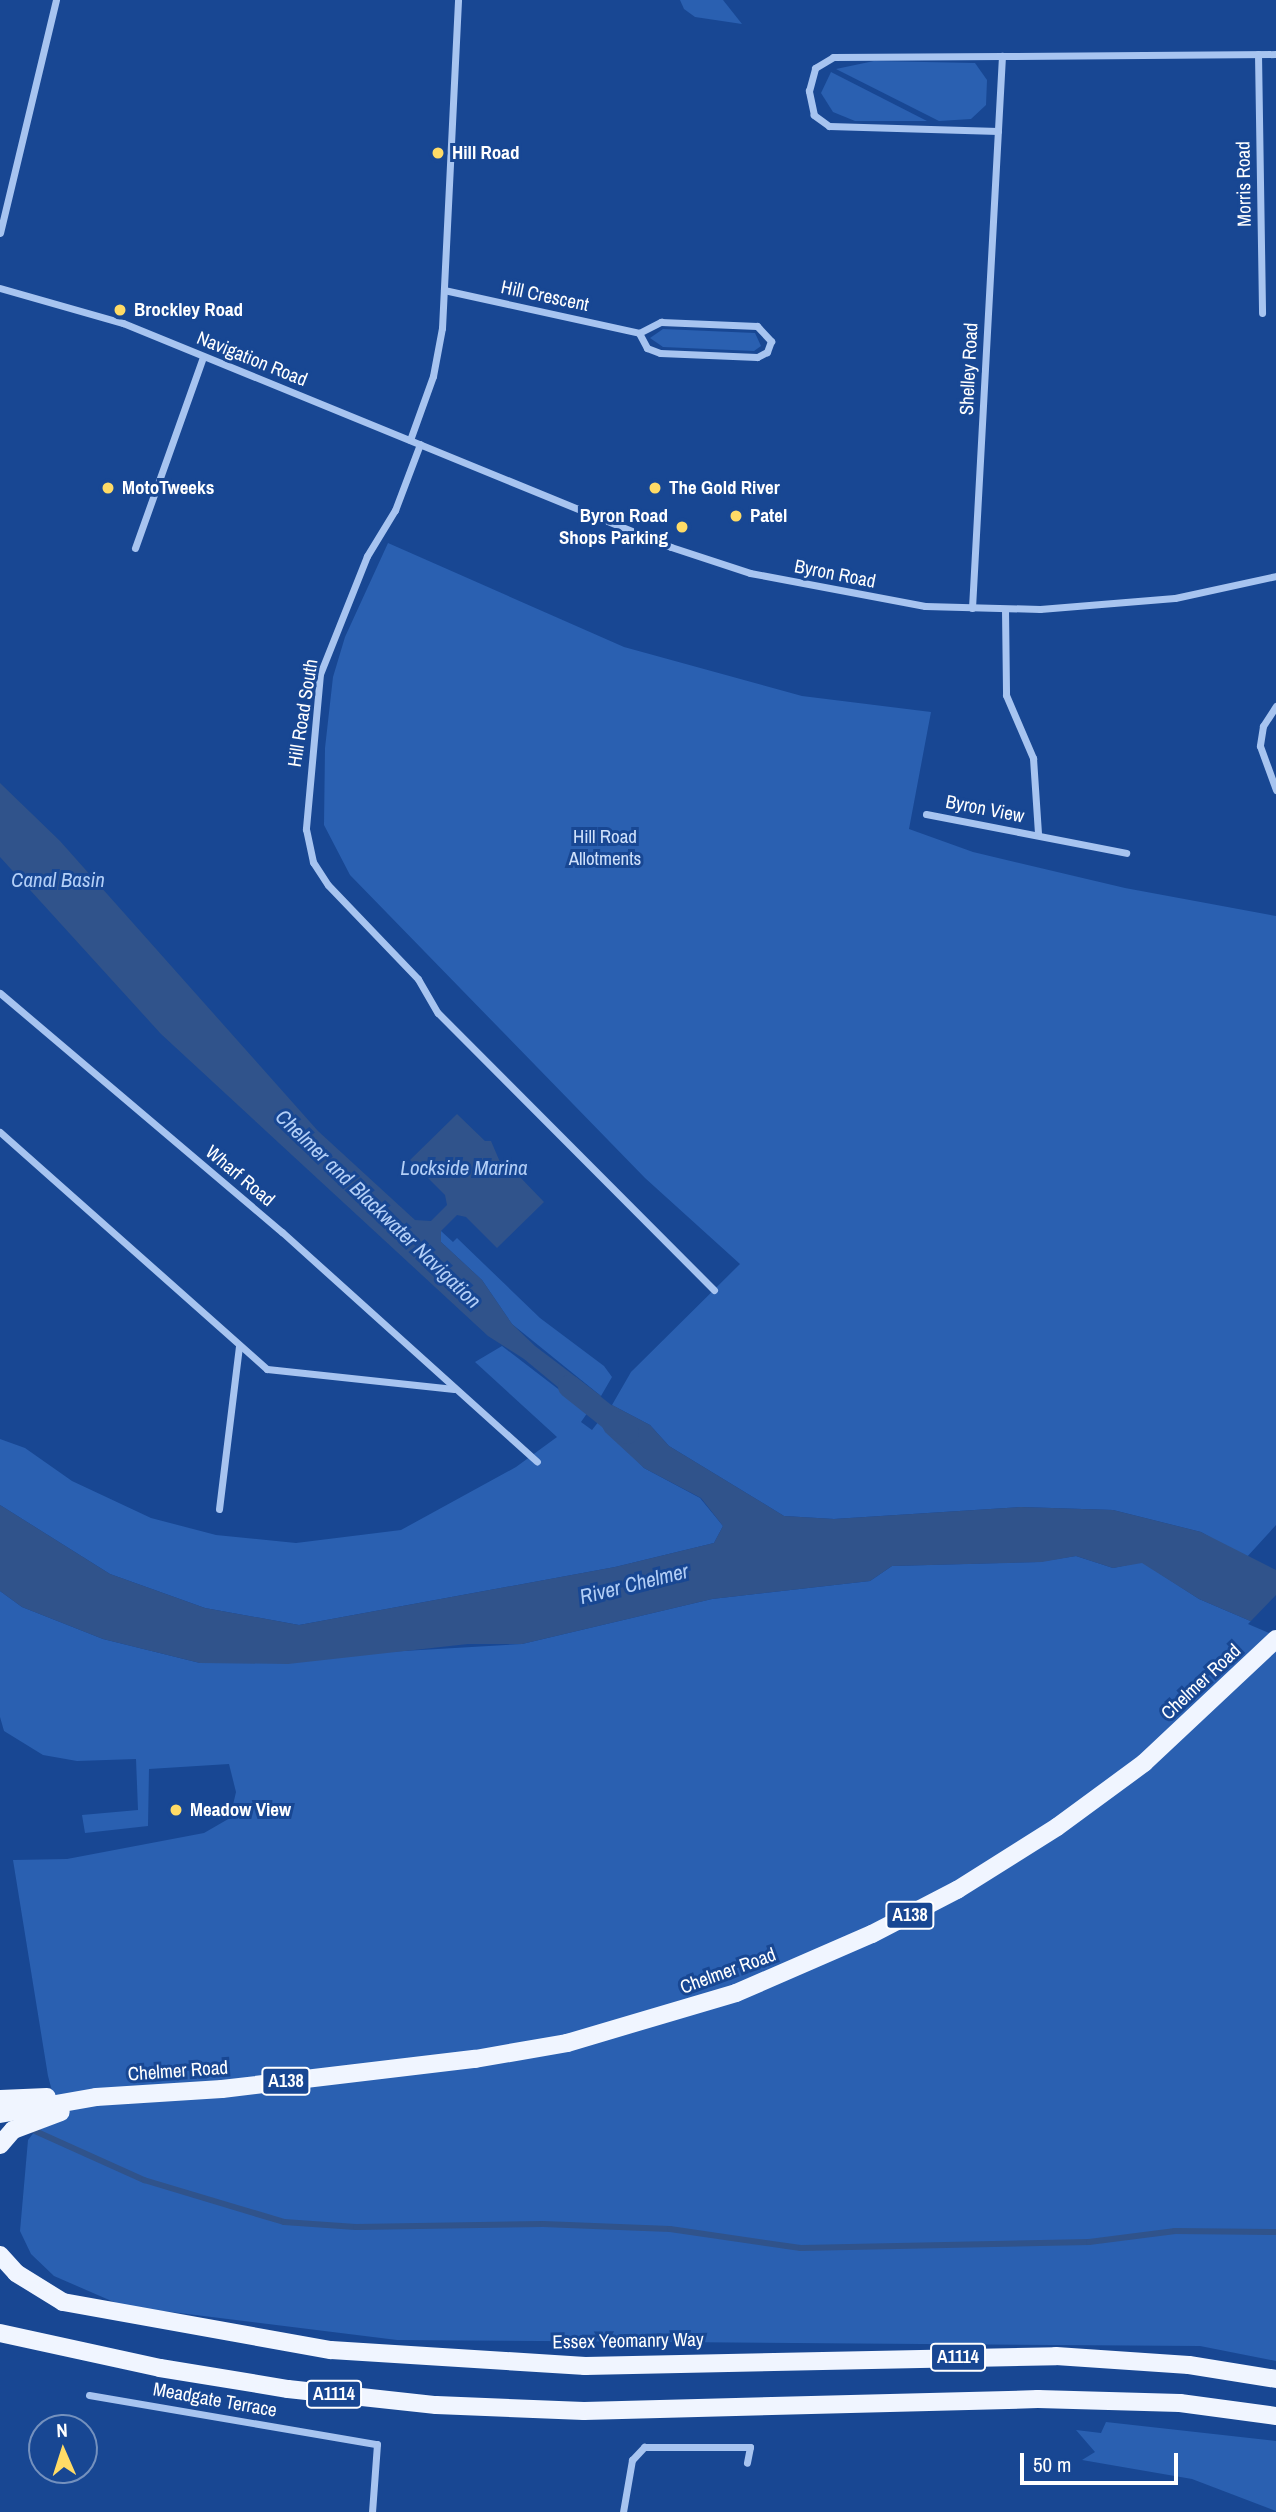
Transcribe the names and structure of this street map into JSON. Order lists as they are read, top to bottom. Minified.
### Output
{"streets":{"main road":["Chelmer Road","A138","Essex Yeomanry Way","A1114"],"street":["Morris Road","Hill Crescent","Navigation Road","Shelley Road","Byron Road","Hill Road South","Byron View","Wharf Road","Meadgate Terrace"]},"crossings":[["Navigation Road","Byron Road"],["Shelley Road","Byron Road"],["Byron Road","Hill Road South"],["Byron Road","Byron View"],["Chelmer Road","A138"]],"water":["Canal Basin","Lockside Marina","Chelmer and Blackwater Navigation","River Chelmer"],"parks":["Hill Road Allotments"],"places":["Hill Road","Brockley Road","MotoTweeks","The Gold River","Patel","Byron Road Shops Parking","Meadow View"],"scale_bar":"50 m","north":"top"}
